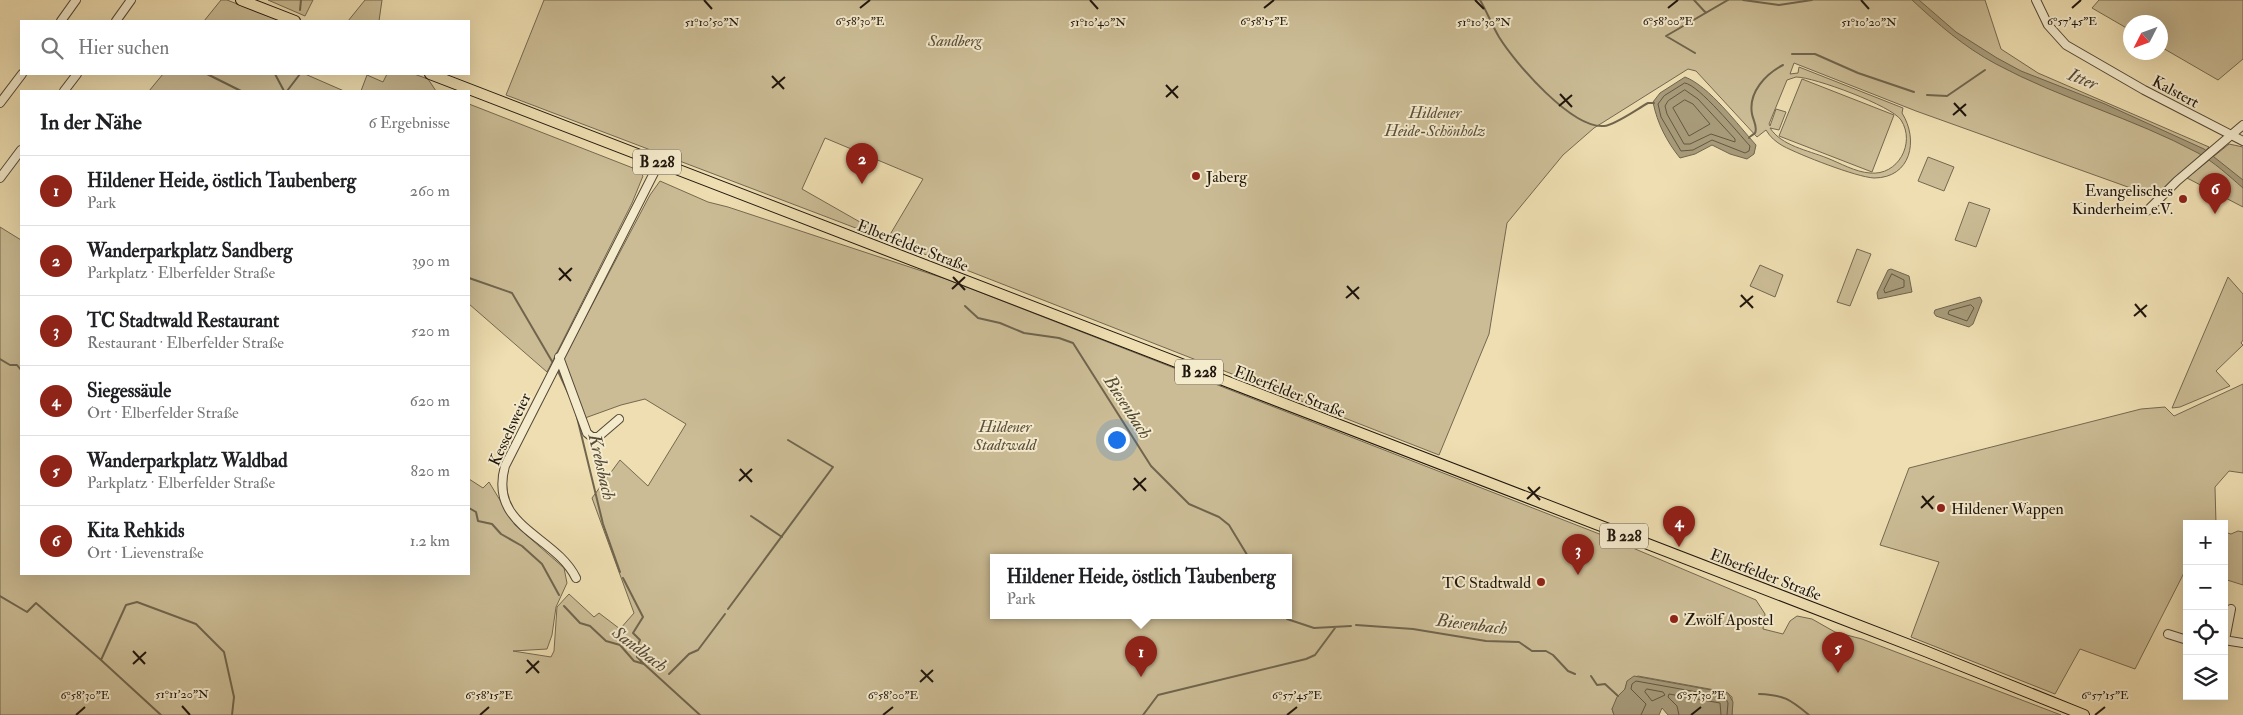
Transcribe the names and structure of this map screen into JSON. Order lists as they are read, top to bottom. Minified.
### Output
{"streets":{"main road":["B 228","Elberfelder Straße"],"street":["Kalstert","Kesselsweier"]},"crossings":[["Elberfelder Straße","Kesselsweier"]],"water":["Itter","Biesenbach","Krebsbach","Sandbach"],"parks":["Sandberg","Hildener Heide-Schönholz","Hildener Stadtwald"],"places":["Jaberg","Evangelisches Kinderheim e.V.","Hildener Wappen","TC Stadtwald","Zwölf Apostel"],"north":"bottom left","page":{"search":"Hier suchen","heading":["In der Nähe","6 Ergebnisse"],"pins":["2","6","4","3","5","1"],"list":[{"mark":"1","name":"Hildener Heide, östlich Taubenberg","note":"Park","value":"260 m"},{"mark":"2","name":"Wanderparkplatz Sandberg","note":"Parkplatz · Elberfelder Straße","value":"390 m"},{"mark":"3","name":"TC Stadtwald Restaurant","note":"Restaurant · Elberfelder Straße","value":"520 m"},{"mark":"4","name":"Siegessäule","note":"Ort · Elberfelder Straße","value":"620 m"},{"mark":"5","name":"Wanderparkplatz Waldbad","note":"Parkplatz · Elberfelder Straße","value":"820 m"},{"mark":"6","name":"Kita Rehkids","note":"Ort · Lievenstraße","value":"1.2 km"}],"map_buttons":["+","−"],"popup":["Hildener Heide, östlich Taubenberg","Park"]},"coordinates":["6°58'30\"E","6°58'15\"E","6°58'00\"E","6°57'45\"E","51°10'20\"N","51°10'50\"N","51°10'40\"N","51°10'30\"N","51°11'20\"N","6°57'30\"E","6°57'15\"E"]}
